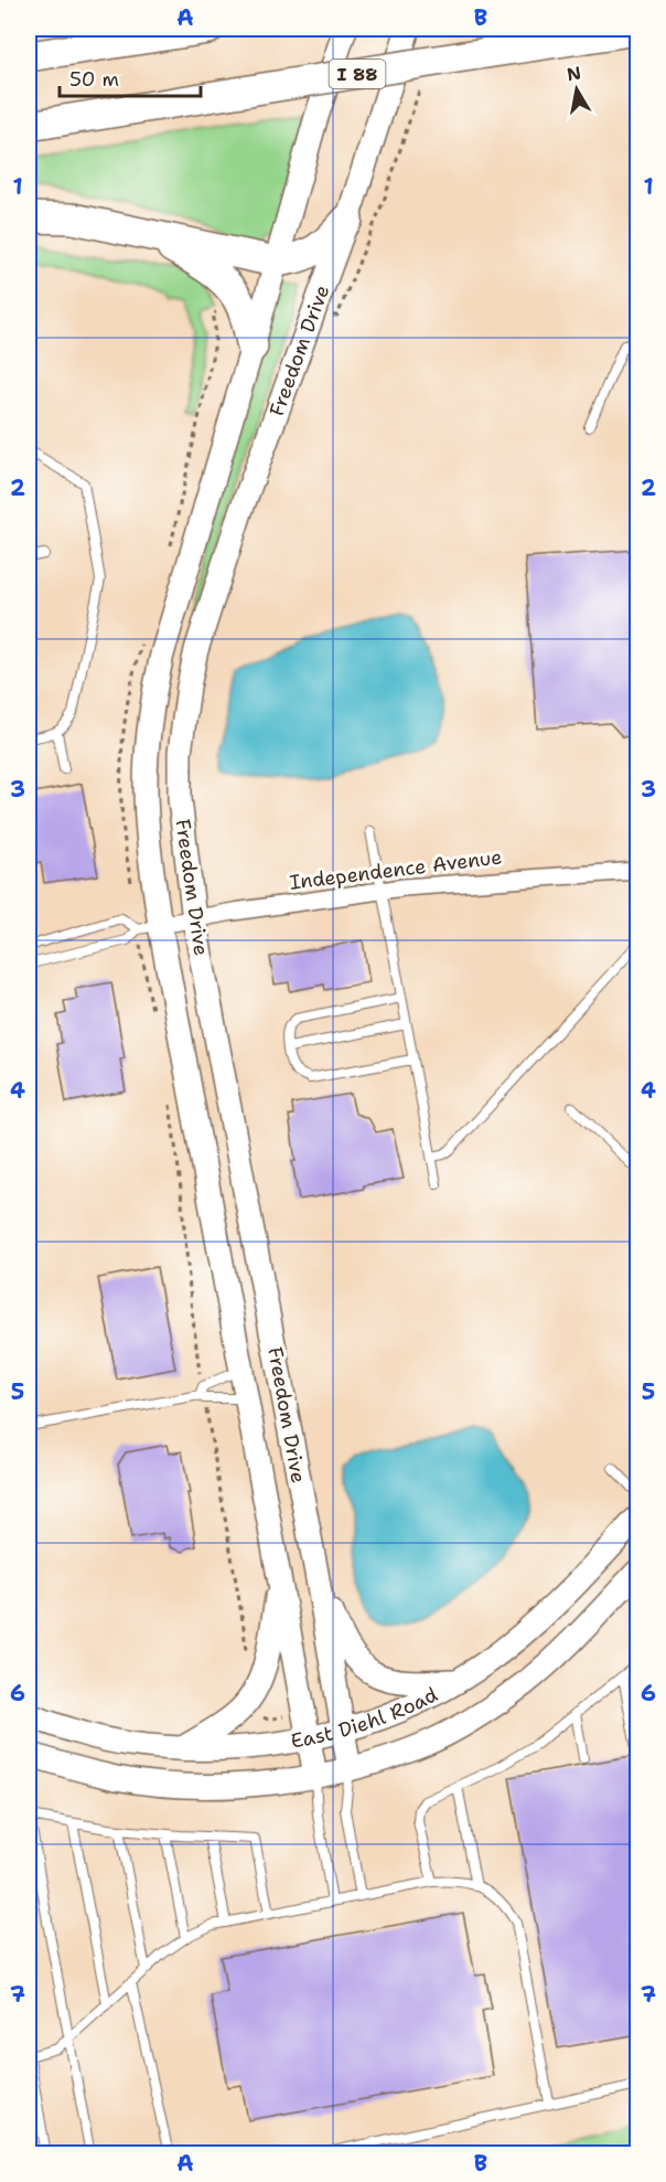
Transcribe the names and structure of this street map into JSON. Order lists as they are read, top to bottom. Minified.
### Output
{"streets":{"highway":["I 88"],"street":["Freedom Drive","Independence Avenue","East Diehl Road"]},"crossings":[["Freedom Drive","Independence Avenue"],["Freedom Drive","East Diehl Road"]],"scale_bar":"50 m","north":"top","grid":{"columns":["A","B"],"rows":["1","2","3","4","5","6","7"]}}
